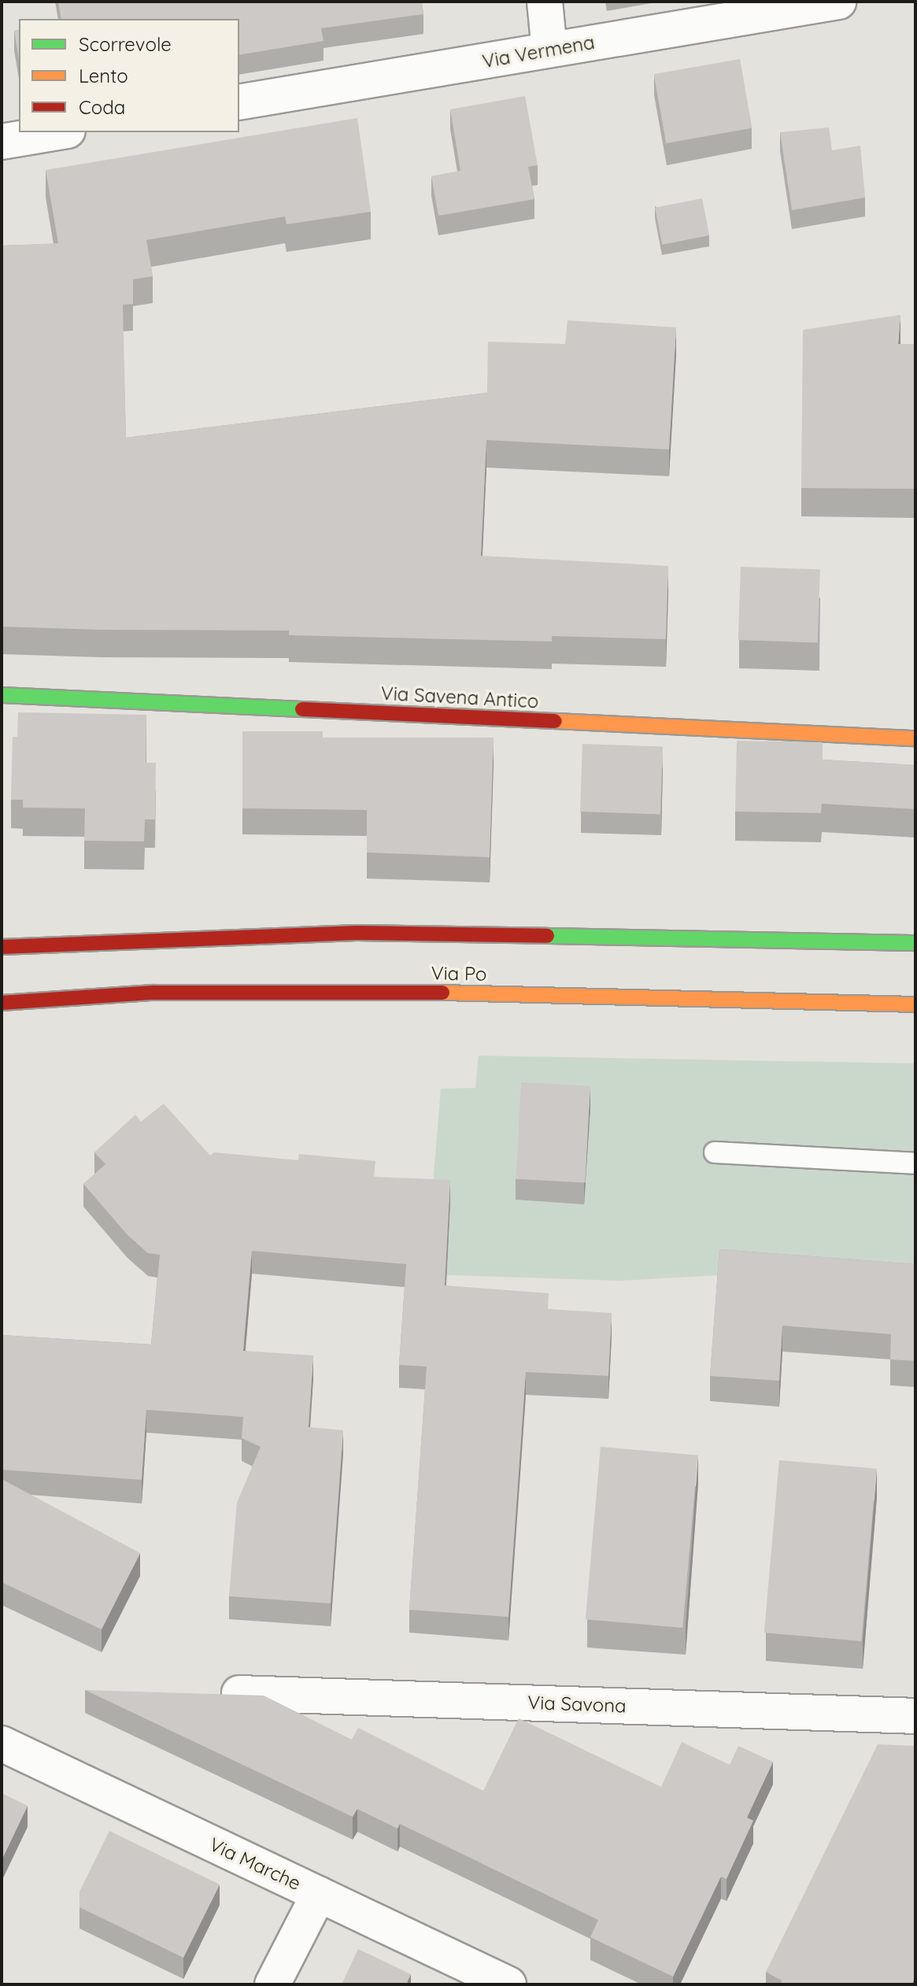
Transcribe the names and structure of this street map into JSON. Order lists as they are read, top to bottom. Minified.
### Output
{"streets":{"main road":["Via Savena Antico","Via Po"],"street":["Via Vermena","Via Savona","Via Marche"]},"legend":["Scorrevole","Lento","Coda"]}
